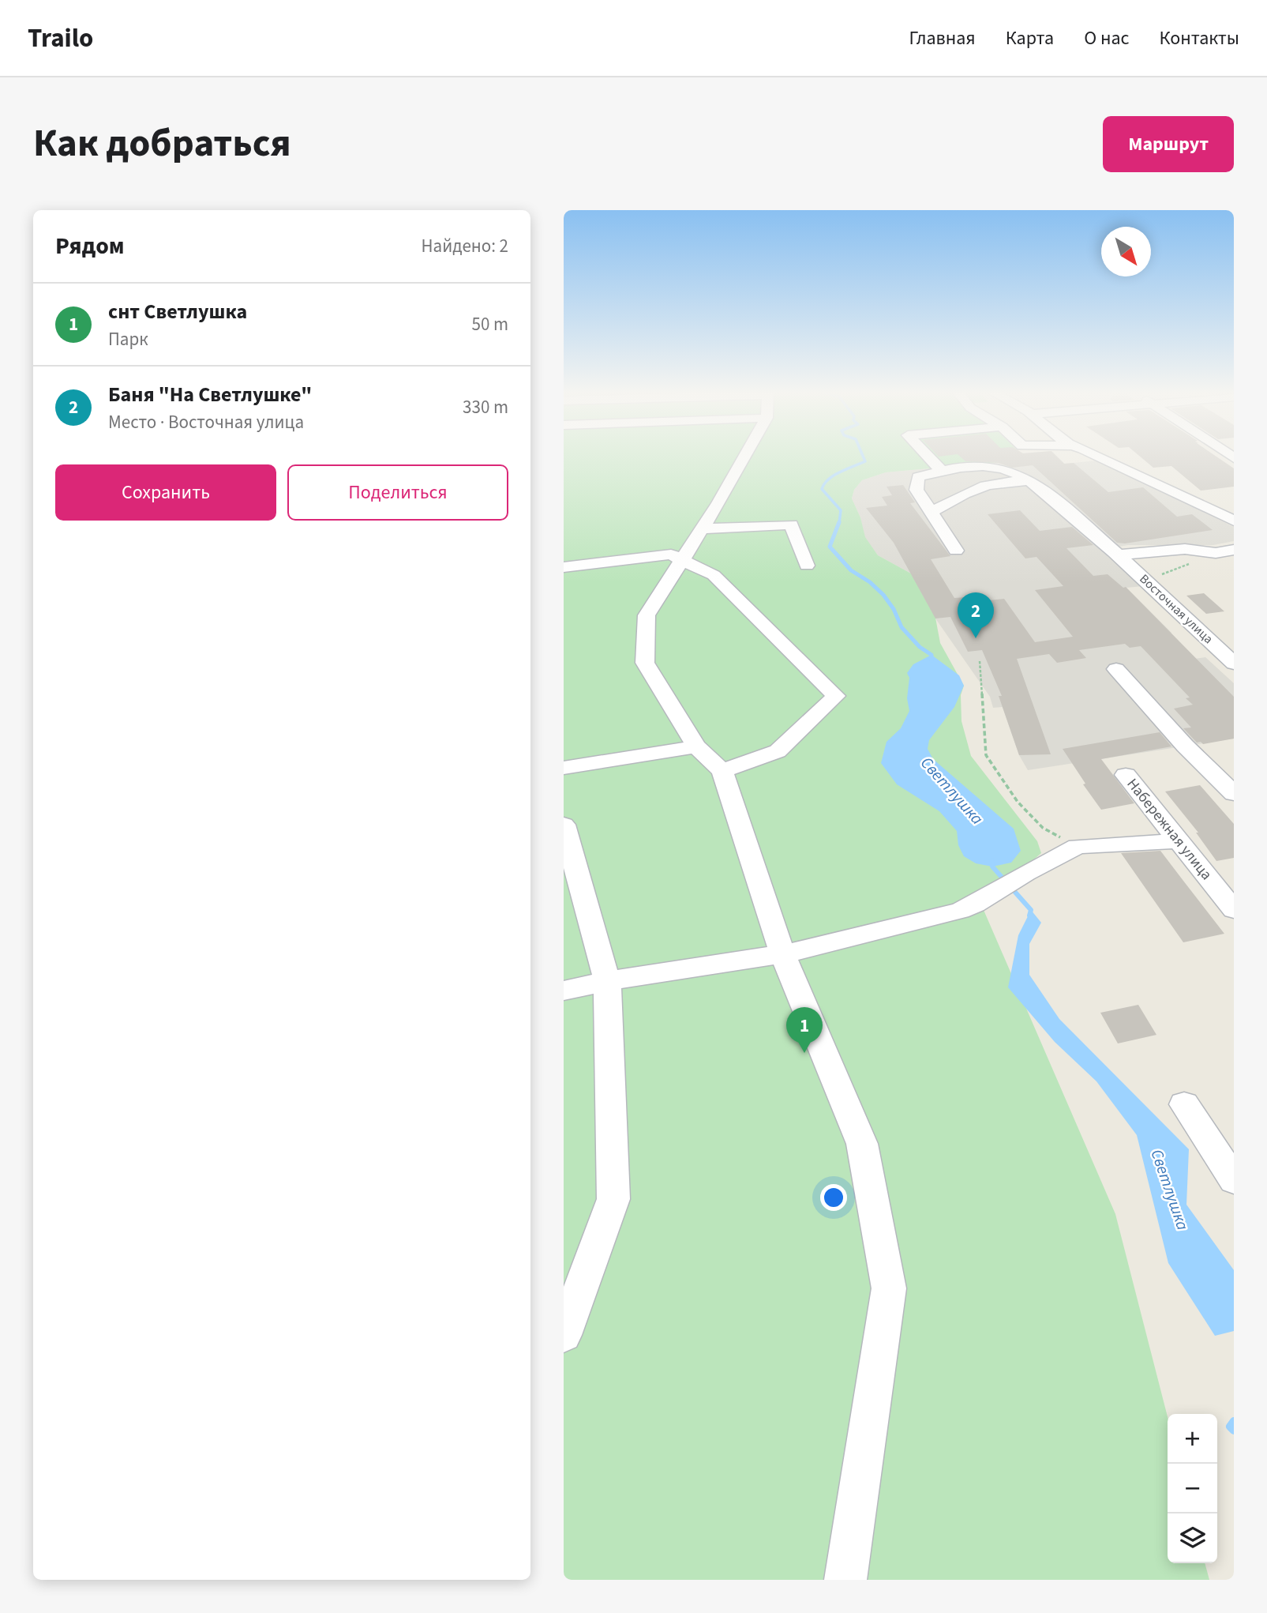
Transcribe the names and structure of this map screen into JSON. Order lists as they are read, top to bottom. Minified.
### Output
{"streets":{"street":["Восточная улица","Набережная улица"]},"water":["Светлушка"],"north":"bottom right","page":{"header":"Trailo","nav":["Главная","Карта","О нас","Контакты"],"title":"Как добраться","buttons":["Маршрут",["Сохранить","Поделиться"]],"heading":["Рядом","Найдено: 2"],"list":[{"mark":"1","name":"снт Светлушка","note":"Парк","value":"50 m"},{"mark":"2","name":"Баня \"На Светлушке\"","note":"Место · Восточная улица","value":"330 m"}],"pins":["2","1"],"map_buttons":["+","−"]}}
